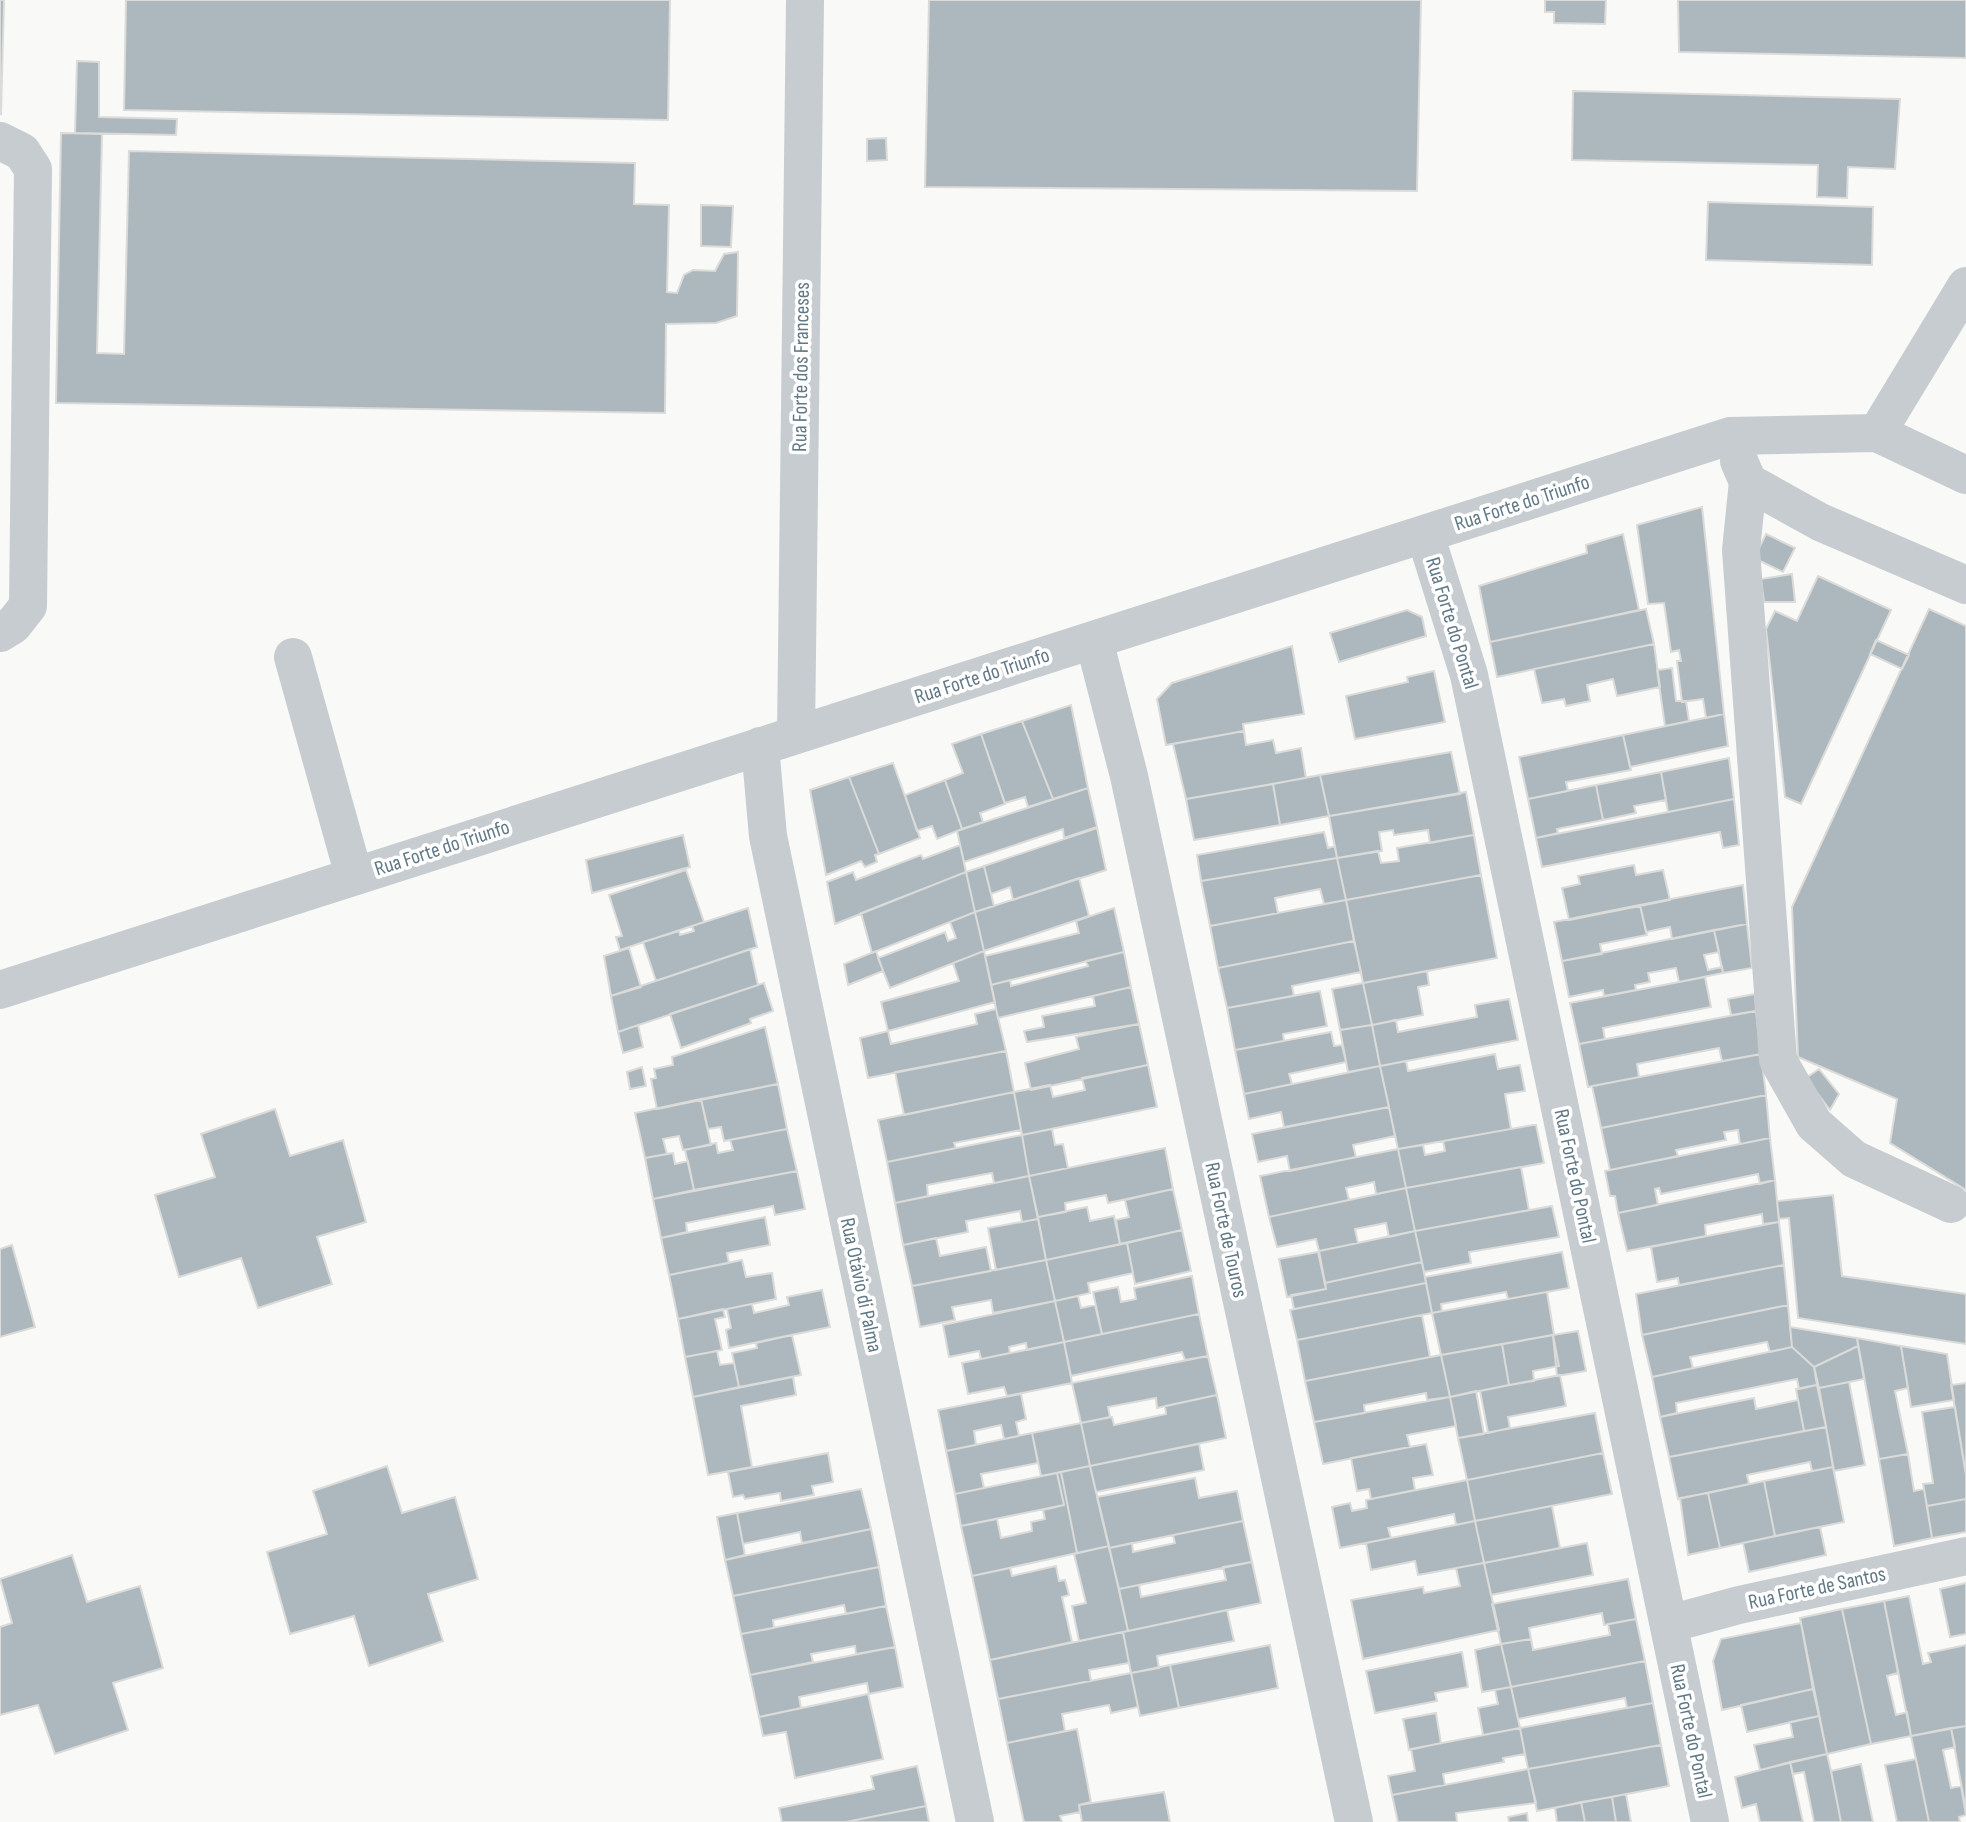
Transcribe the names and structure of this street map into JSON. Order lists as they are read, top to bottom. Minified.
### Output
{"streets":{"street":["Rua Forte dos Franceses","Rua Forte do Triunfo","Rua Forte do Pontal","Rua Forte de Touros","Rua Otávio di Palma","Rua Forte de Santos"]},"crossings":[["Rua Forte dos Franceses","Rua Forte do Triunfo"],["Rua Forte do Triunfo","Rua Forte do Pontal"],["Rua Forte do Triunfo","Rua Forte de Touros"],["Rua Forte do Triunfo","Rua Otávio di Palma"],["Rua Forte do Pontal","Rua Forte de Santos"]]}
